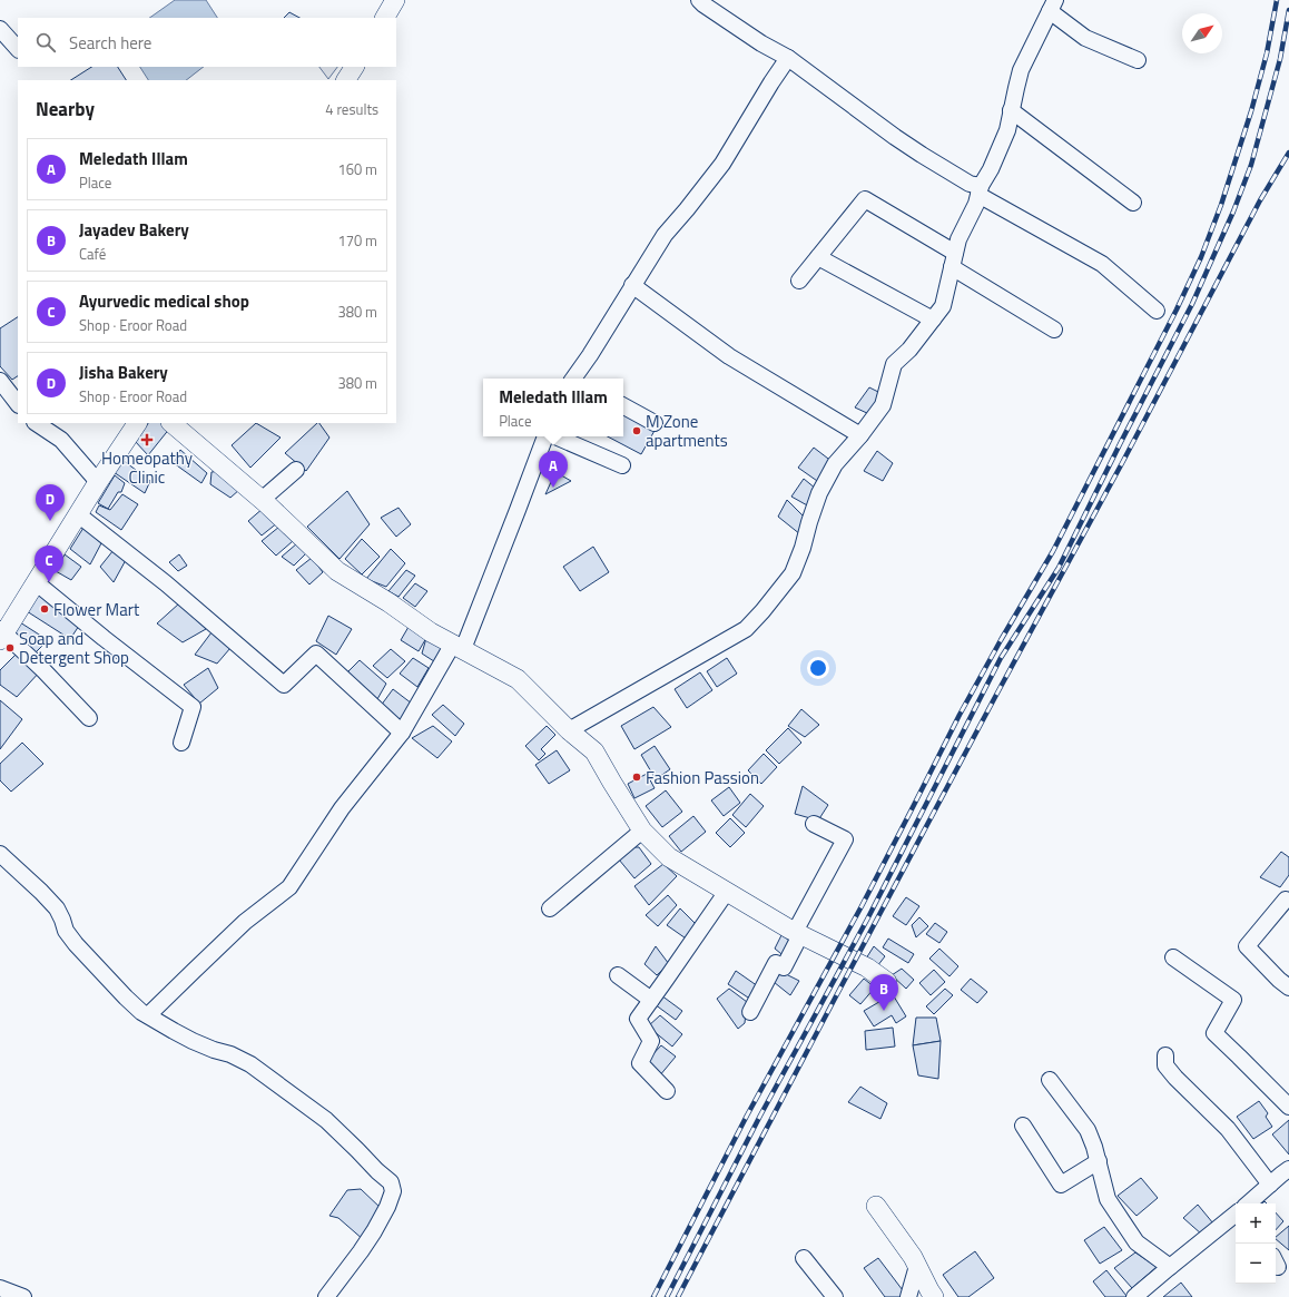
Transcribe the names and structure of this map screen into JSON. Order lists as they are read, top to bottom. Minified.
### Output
{"places":{"other":["M Zone apartments","Flower Mart","Soap and Detergent Shop","Fashion Passion"],"health":["Homeopathy Clinic"]},"north":"top right","page":{"search":"Search here","heading":["Nearby","4 results"],"list":[{"mark":"A","name":"Meledath Illam","note":"Place","value":"160 m"},{"mark":"B","name":"Jayadev Bakery","note":"Café","value":"170 m"},{"mark":"C","name":"Ayurvedic medical shop","note":"Shop · Eroor Road","value":"380 m"},{"mark":"D","name":"Jisha Bakery","note":"Shop · Eroor Road","value":"380 m"}],"popup":["Meledath Illam","Place"],"pins":["A","D","C","B"],"map_buttons":["+","−"]}}
